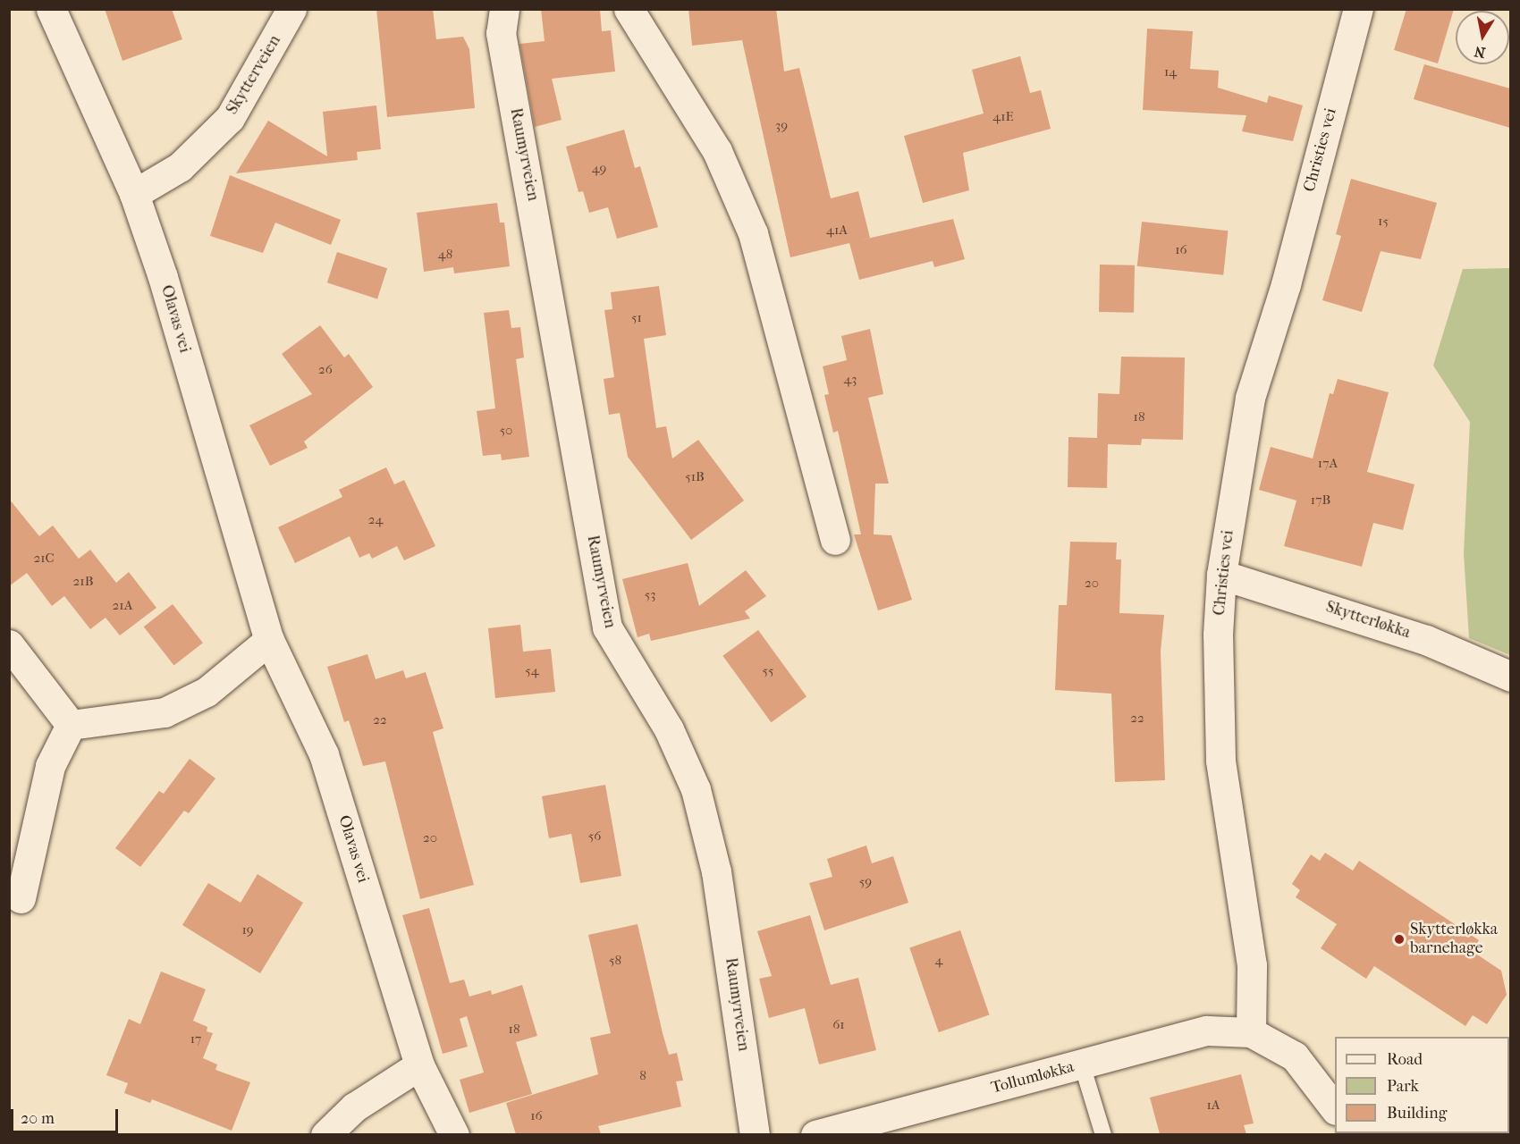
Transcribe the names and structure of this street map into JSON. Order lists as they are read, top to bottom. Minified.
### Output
{"streets":{"street":["Skytterveien","Christies vei","Raumyrveien","Olavas vei","Skytterløkka","Tollumløkka"]},"crossings":[["Skytterveien","Olavas vei"],["Christies vei","Skytterløkka"],["Christies vei","Tollumløkka"]],"places":["Skytterløkka barnehage"],"house_numbers":["14","41E","39","49","15","41A","16","48","51","26","43","18","50","17A","51B","17B","24","21C","21B","20","53","21A","54","55","22","22","56","20","59","19","58","4","61","18","17","8","1A","16"],"legend":["Road","Park","Building"],"scale_bar":"20 m","north":"bottom"}
